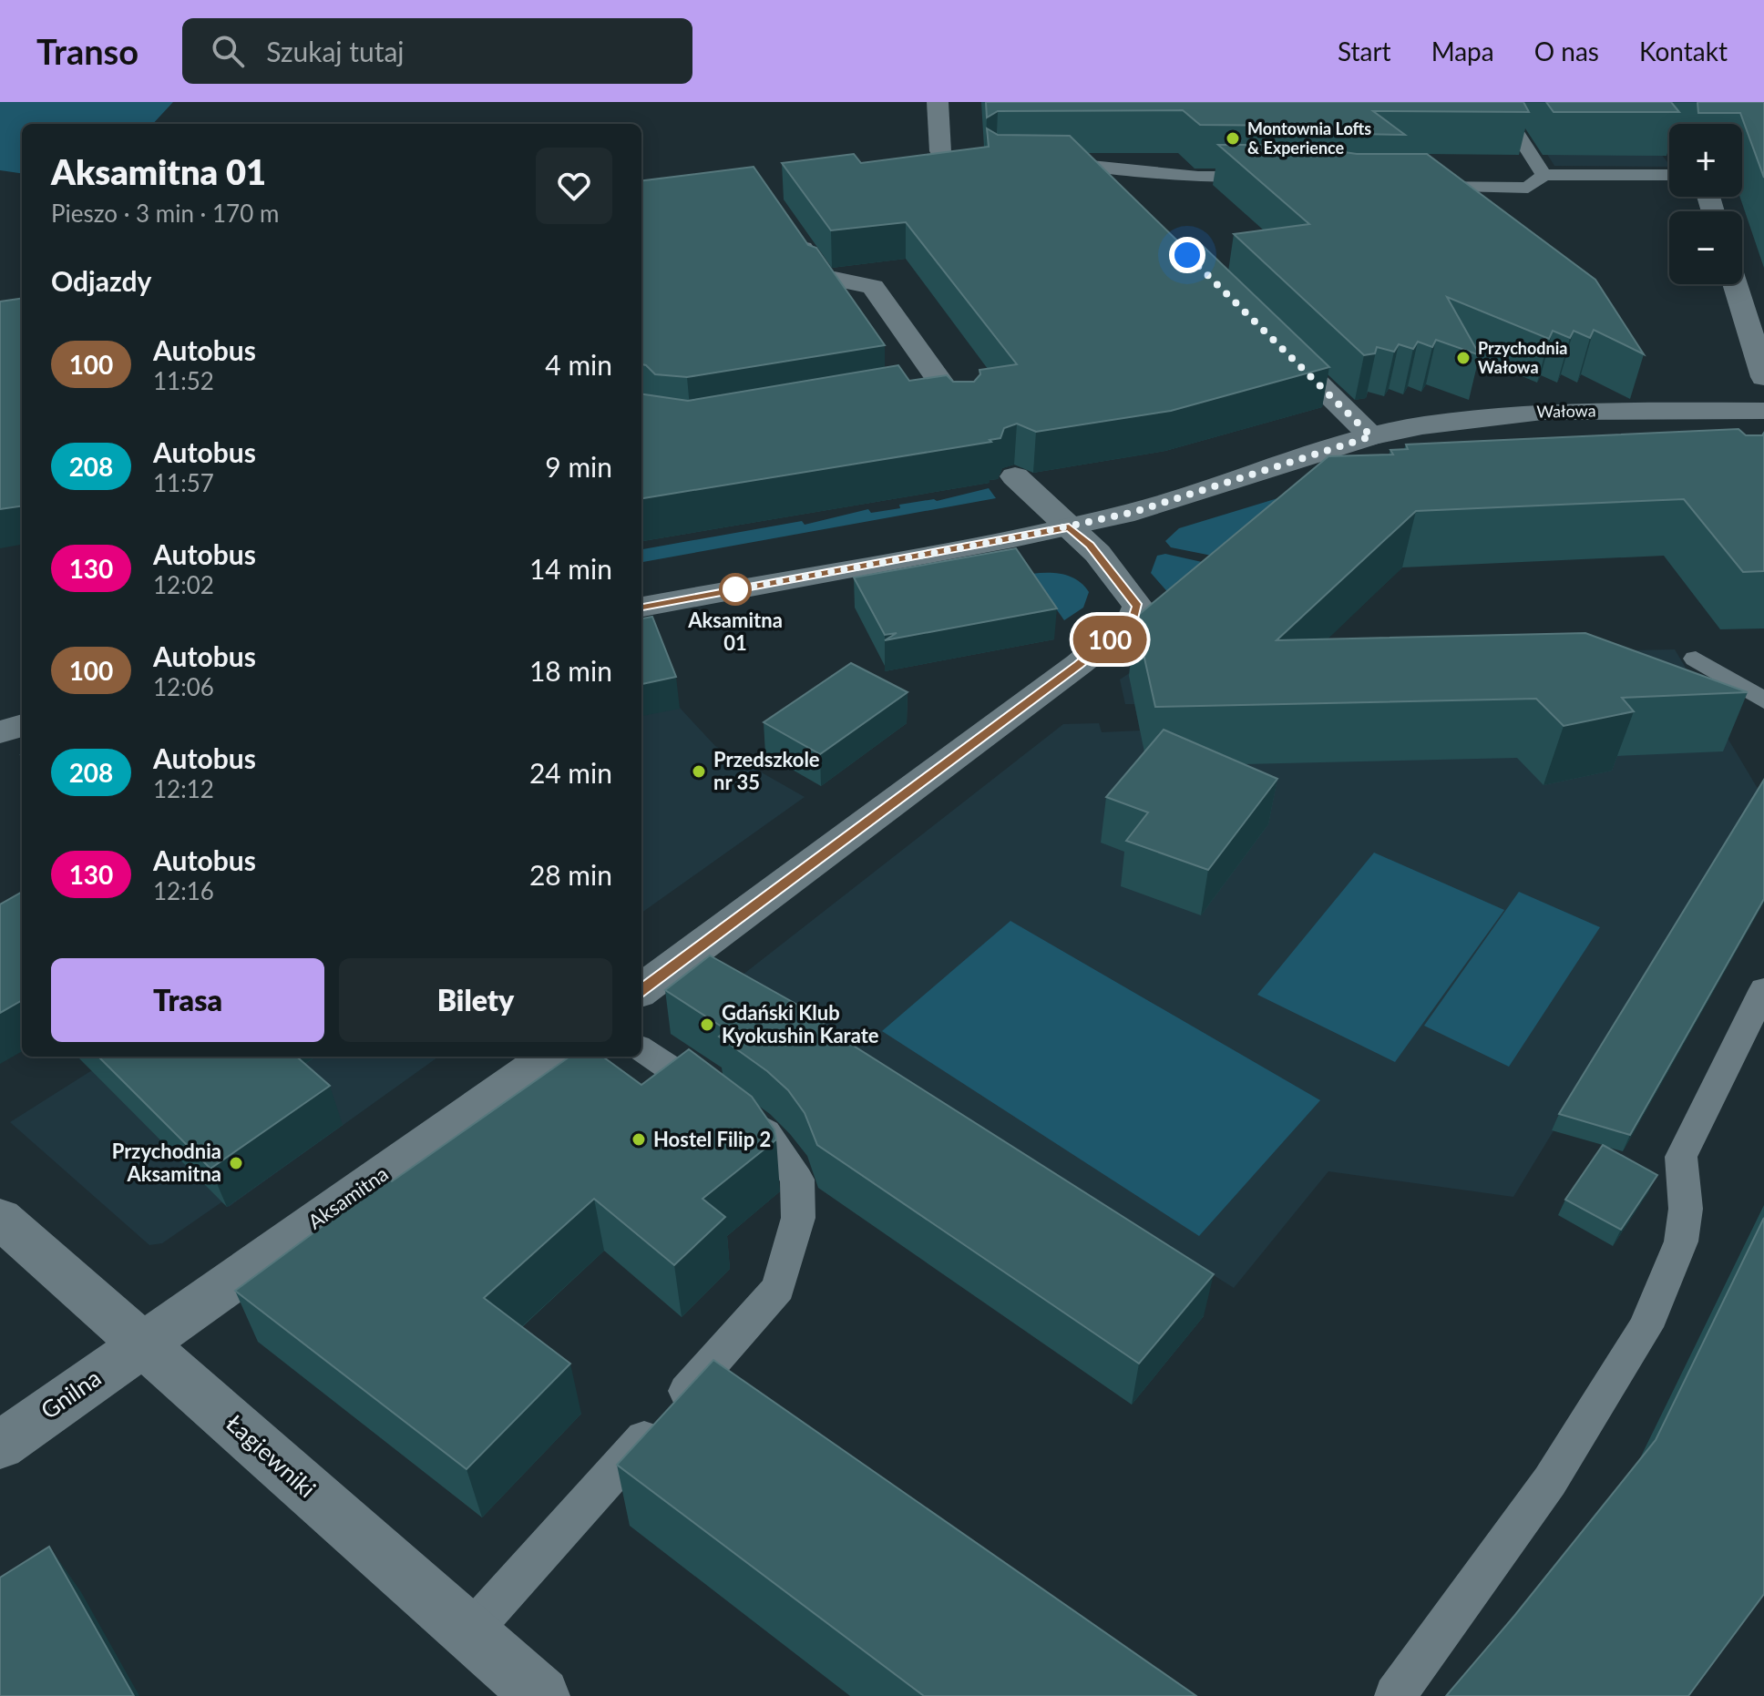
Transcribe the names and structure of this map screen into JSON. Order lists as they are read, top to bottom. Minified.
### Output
{"streets":{"street":["Wałowa","Aksamitna","Gnilna","Łagiewniki"]},"crossings":[["Aksamitna","Gnilna"],["Aksamitna","Łagiewniki"],["Gnilna","Łagiewniki"]],"places":["Montownia Lofts & Experience","Przychodnia Wałowa","Aksamitna 01","Przedszkole nr 35","Gdański Klub Kyokushin Karate","Hostel Filip 2","Przychodnia Aksamitna"],"lines":["bus line 100"],"page":{"header":"Transo","search":"Szukaj tutaj","nav":["Start","Mapa","O nas","Kontakt"],"on_map":"100","map_buttons":["+","−"],"heading":[["Aksamitna 01","Pieszo · 3 min · 170 m"],"Odjazdy"],"list":[{"mark":"100","name":"Autobus","note":"11:52","value":"4 min"},{"mark":"208","name":"Autobus","note":"11:57","value":"9 min"},{"mark":"130","name":"Autobus","note":"12:02","value":"14 min"},{"mark":"100","name":"Autobus","note":"12:06","value":"18 min"},{"mark":"208","name":"Autobus","note":"12:12","value":"24 min"},{"mark":"130","name":"Autobus","note":"12:16","value":"28 min"}],"buttons":["Trasa","Bilety"]}}
